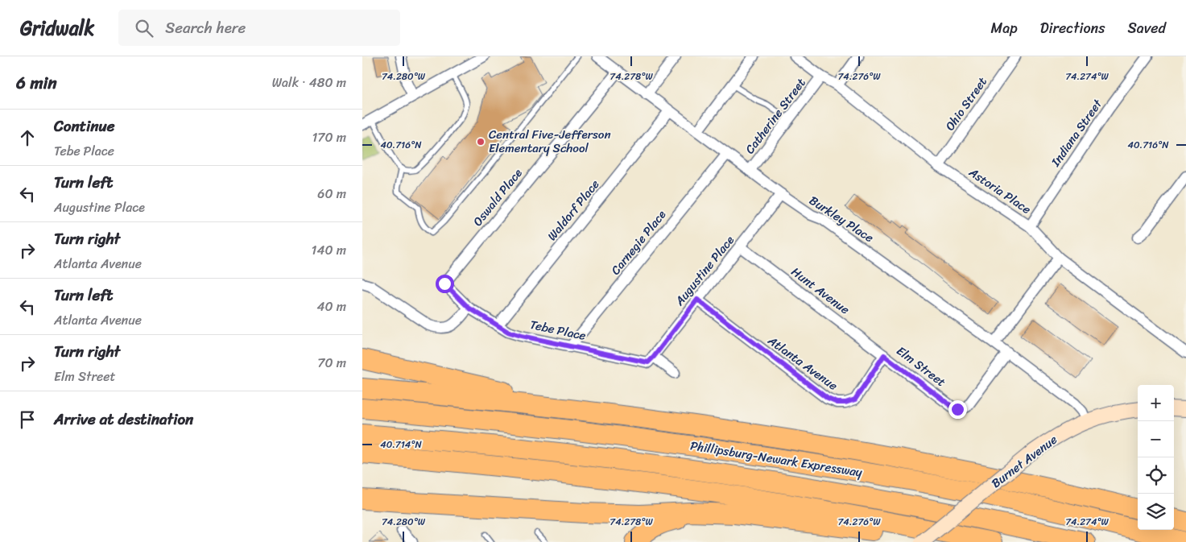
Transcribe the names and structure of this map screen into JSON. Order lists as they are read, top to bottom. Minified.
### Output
{"streets":{"highway":["Phillipsburg-Newark Expressway"],"street":["Ohio Street","Catherine Street","Indiana Street","Astoria Place","Oswald Place","Waldorf Place","Burkley Place","Carnegie Place","Augustine Place","Hunt Avenue","Tebe Place","Atlanta Avenue","Elm Street","Burnet Avenue"]},"crossings":[["Ohio Street","Astoria Place"],["Catherine Street","Astoria Place"],["Catherine Street","Burkley Place"],["Indiana Street","Astoria Place"],["Oswald Place","Burkley Place"],["Oswald Place","Tebe Place"],["Waldorf Place","Burkley Place"],["Waldorf Place","Tebe Place"],["Burkley Place","Carnegie Place"],["Burkley Place","Augustine Place"],["Burkley Place","Elm Street"],["Burkley Place","Burnet Avenue"],["Carnegie Place","Tebe Place"],["Augustine Place","Hunt Avenue"],["Augustine Place","Tebe Place"],["Augustine Place","Atlanta Avenue"],["Hunt Avenue","Atlanta Avenue"],["Hunt Avenue","Elm Street"],["Atlanta Avenue","Elm Street"]],"places":["Central Five-Jefferson Elementary School"],"page":{"header":"Gridwalk","search":"Search here","nav":["Map","Directions","Saved"],"heading":["6 min","Walk · 480 m"],"list":[["Continue","Tebe Place","170 m"],["Turn left","Augustine Place","60 m"],["Turn right","Atlanta Avenue","140 m"],["Turn left","Atlanta Avenue","40 m"],["Turn right","Elm Street","70 m"],"Arrive at destination"],"map_buttons":["+","−"]},"coordinates":["74.280°W","74.278°W","74.276°W","74.274°W","40.716°N","40.714°N"]}
